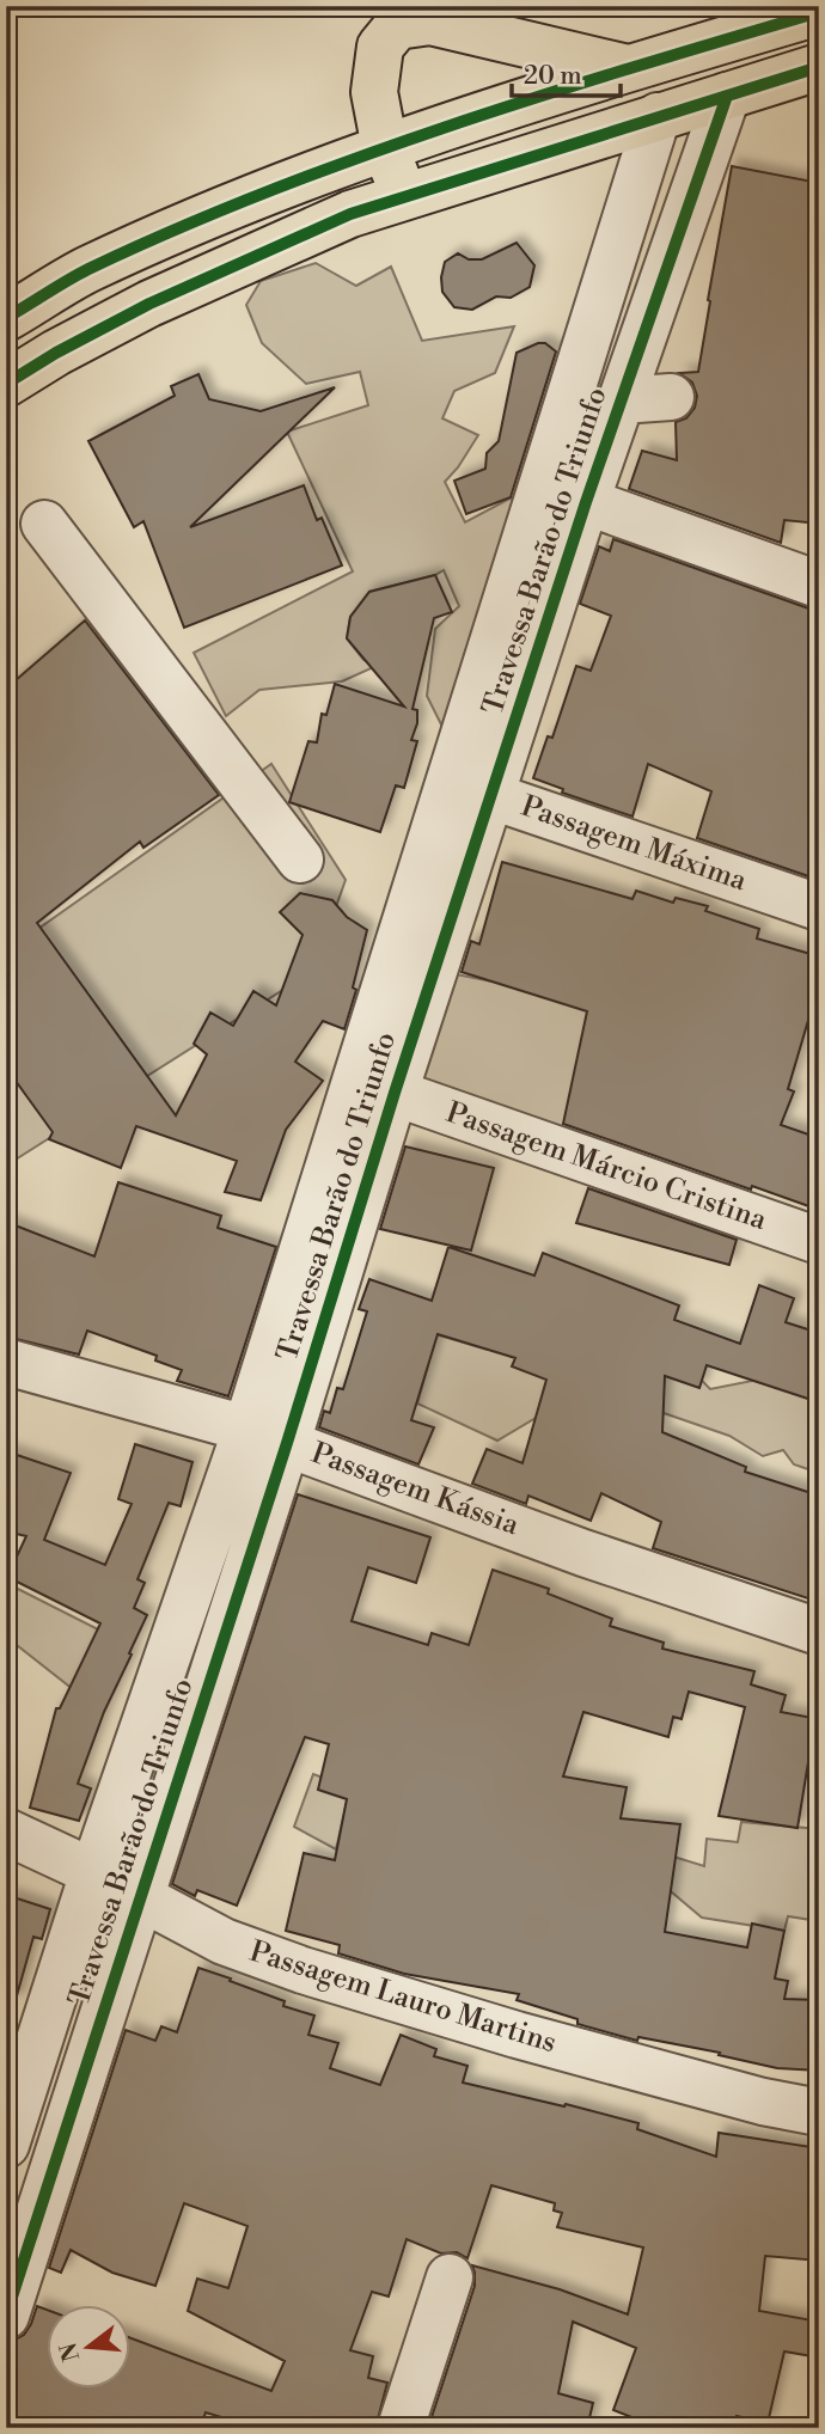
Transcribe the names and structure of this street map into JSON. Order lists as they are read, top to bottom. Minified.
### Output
{"streets":{"street":["Travessa Barão do Triunfo","Passagem Máxima","Passagem Márcio Cristina","Passagem Kássia","Passagem Lauro Martins"]},"crossings":[["Travessa Barão do Triunfo","Passagem Máxima"],["Travessa Barão do Triunfo","Passagem Márcio Cristina"],["Travessa Barão do Triunfo","Passagem Kássia"],["Travessa Barão do Triunfo","Passagem Lauro Martins"]],"scale_bar":"20 m","north":"left"}
